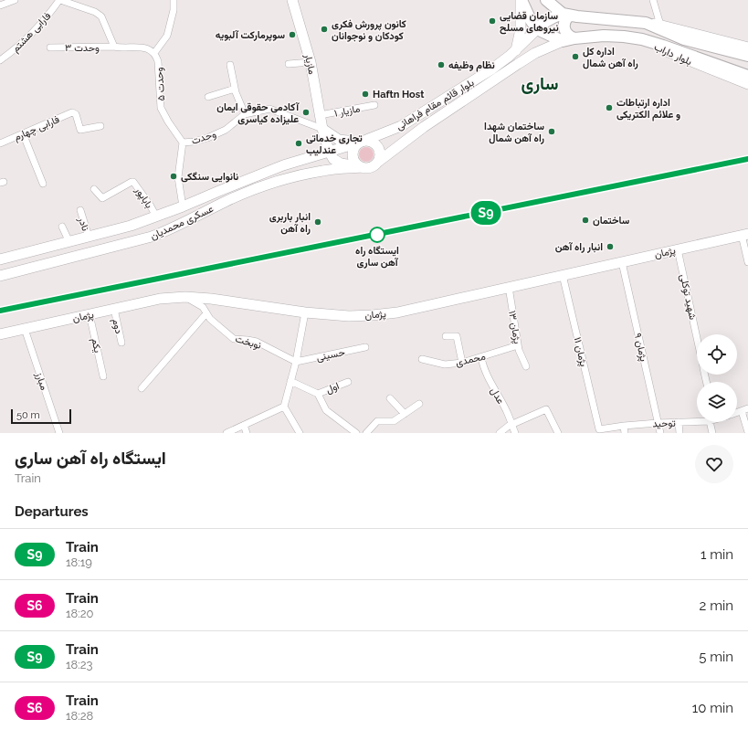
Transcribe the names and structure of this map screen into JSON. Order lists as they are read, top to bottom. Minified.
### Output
{"streets":{"main road":["بلوار داراب","مازیار","بلوار قائم مقام فراهانی","عسکری محمدیان","پژمان"],"street":["فارابی هشتم","وحدت ۳","وحدت ۵","مازیار ۱","فارابی چهارم","وحدت","باباپور","نادر","شهید توکلی","دوم","پژمان ۱۳","نوبخت","یکم","پژمان ۹","پژمان ۱۱","حسینی","محمدی","مبارز","اول","عدل","توحید"]},"crossings":[["وحدت ۳","وحدت ۵"],["بلوار داراب","بلوار قائم مقام فراهانی"],["مازیار","مازیار ۱"],["مازیار","وحدت"],["مازیار","عسکری محمدیان"],["وحدت ۵","وحدت"],["بلوار قائم مقام فراهانی","عسکری محمدیان"],["وحدت","عسکری محمدیان"],["باباپور","عسکری محمدیان"],["عسکری محمدیان","نادر"],["پژمان","شهید توکلی"],["پژمان","دوم"],["پژمان","پژمان ۱۳"],["پژمان","نوبخت"],["پژمان","یکم"],["پژمان","پژمان ۹"],["پژمان","پژمان ۱۱"],["پژمان","مبارز"],["پژمان ۱۳","محمدی"],["نوبخت","حسینی"],["پژمان ۹","توحید"],["پژمان ۱۱","توحید"],["محمدی","عدل"]],"districts":["ساری"],"places":["سازمان قضایی نیروهای مسلح","کانون پرورش فکری کودکان و نوجوانان","سوپرمارکت آلبویه","اداره کل راه آهن شمال","نظام وظیفه","Haftn Host","اداره ارتباطات و علائم الکتریکی","آکادمی حقوقی ایمان علیزاده کیاسری","ساختمان شهدا راه آهن شمال","تجاری خدماتی عندلیب","نانوایی سنگکی","ساختمان","انبار باربری راه آهن","ایستگاه راه آهن ساری","انبار راه آهن"],"scale_bar":"50 m","page":{"on_map":"S9","scale":"50 m","heading":[["ایستگاه راه آهن ساری","Train"],"Departures"],"list":[{"mark":"S9","name":"Train","note":"18:19","value":"1 min"},{"mark":"S6","name":"Train","note":"18:20","value":"2 min"},{"mark":"S9","name":"Train","note":"18:23","value":"5 min"},{"mark":"S6","name":"Train","note":"18:28","value":"10 min"}]}}
